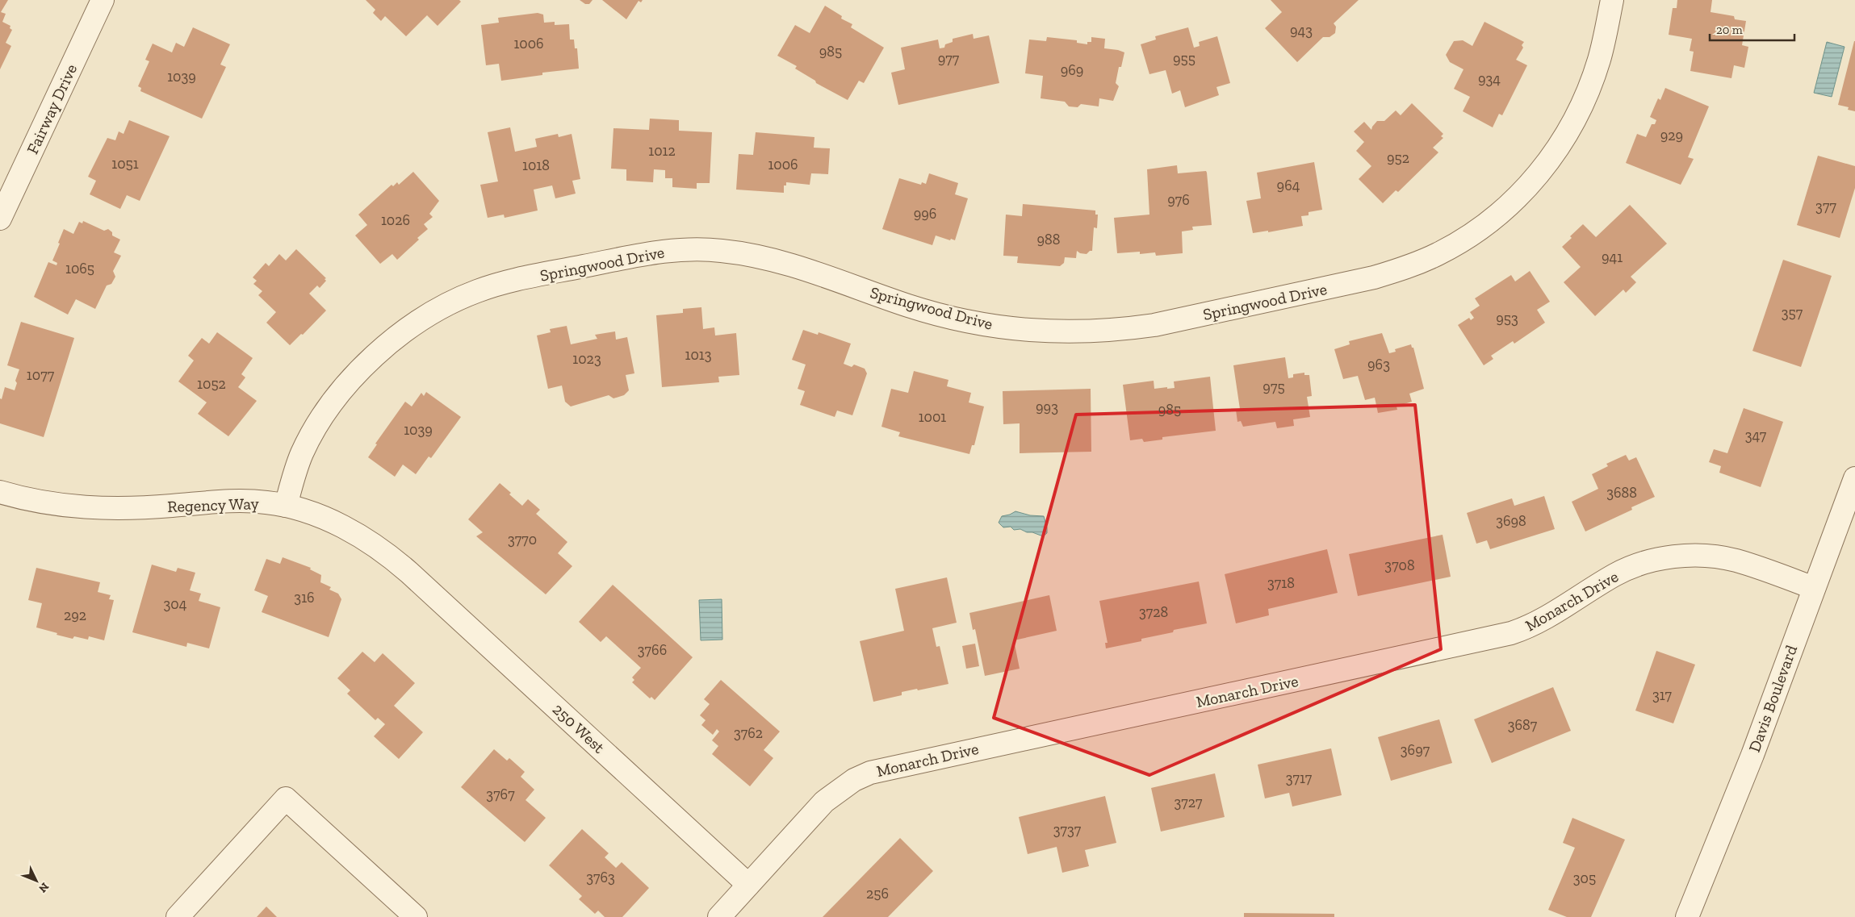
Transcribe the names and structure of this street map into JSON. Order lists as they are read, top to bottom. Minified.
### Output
{"streets":{"street":["Fairway Drive","Springwood Drive","Regency Way","Monarch Drive","Davis Boulevard","250 West"]},"crossings":[["Springwood Drive","Regency Way"],["Regency Way","250 West"],["Monarch Drive","Davis Boulevard"],["Monarch Drive","250 West"]],"house_numbers":["943","1006","985","977","955","969","1039","934","929","1012","952","1051","1006","1018","964","976","377","996","1026","988","941","1065","357","953","1013","1023","963","1077","1052","975","993","985","1001","1039","347","3688","3698","3770","3708","3718","316","304","3728","292","3766","317","3687","3762","3697","3717","3767","3727","3737","3763","305","256"],"scale_bar":"20 m","north":"bottom right"}
